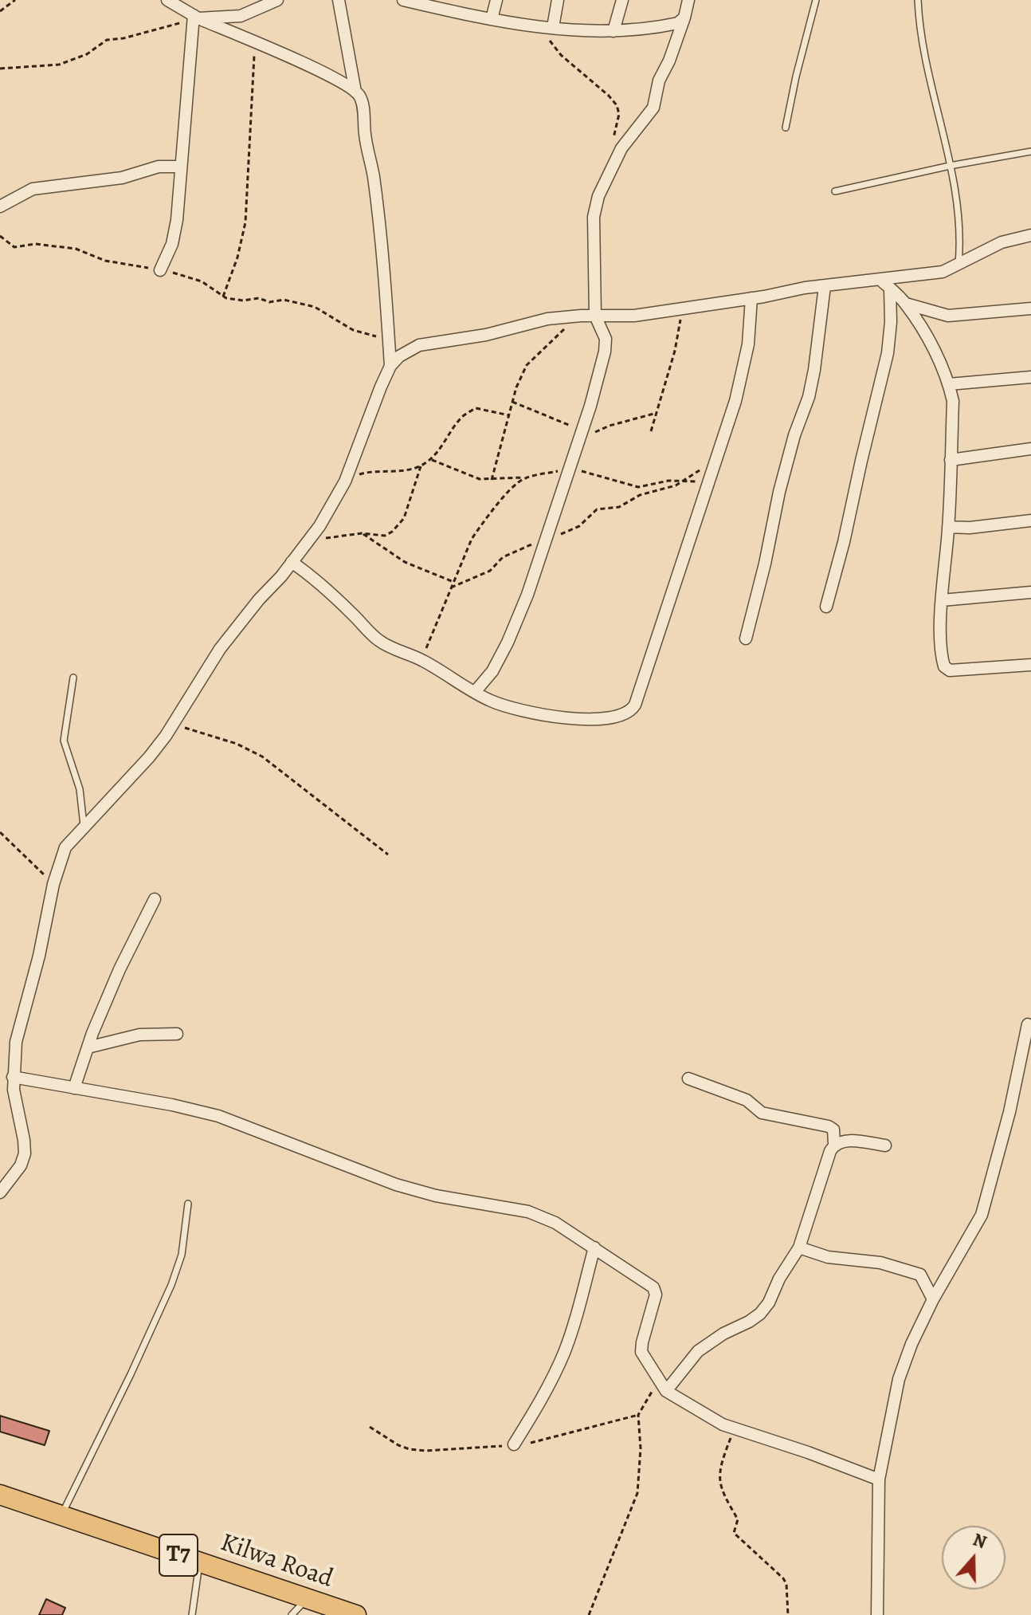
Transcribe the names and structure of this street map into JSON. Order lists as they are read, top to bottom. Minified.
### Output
{"streets":{"highway":["T7","Kilwa Road"]},"north":"top"}
